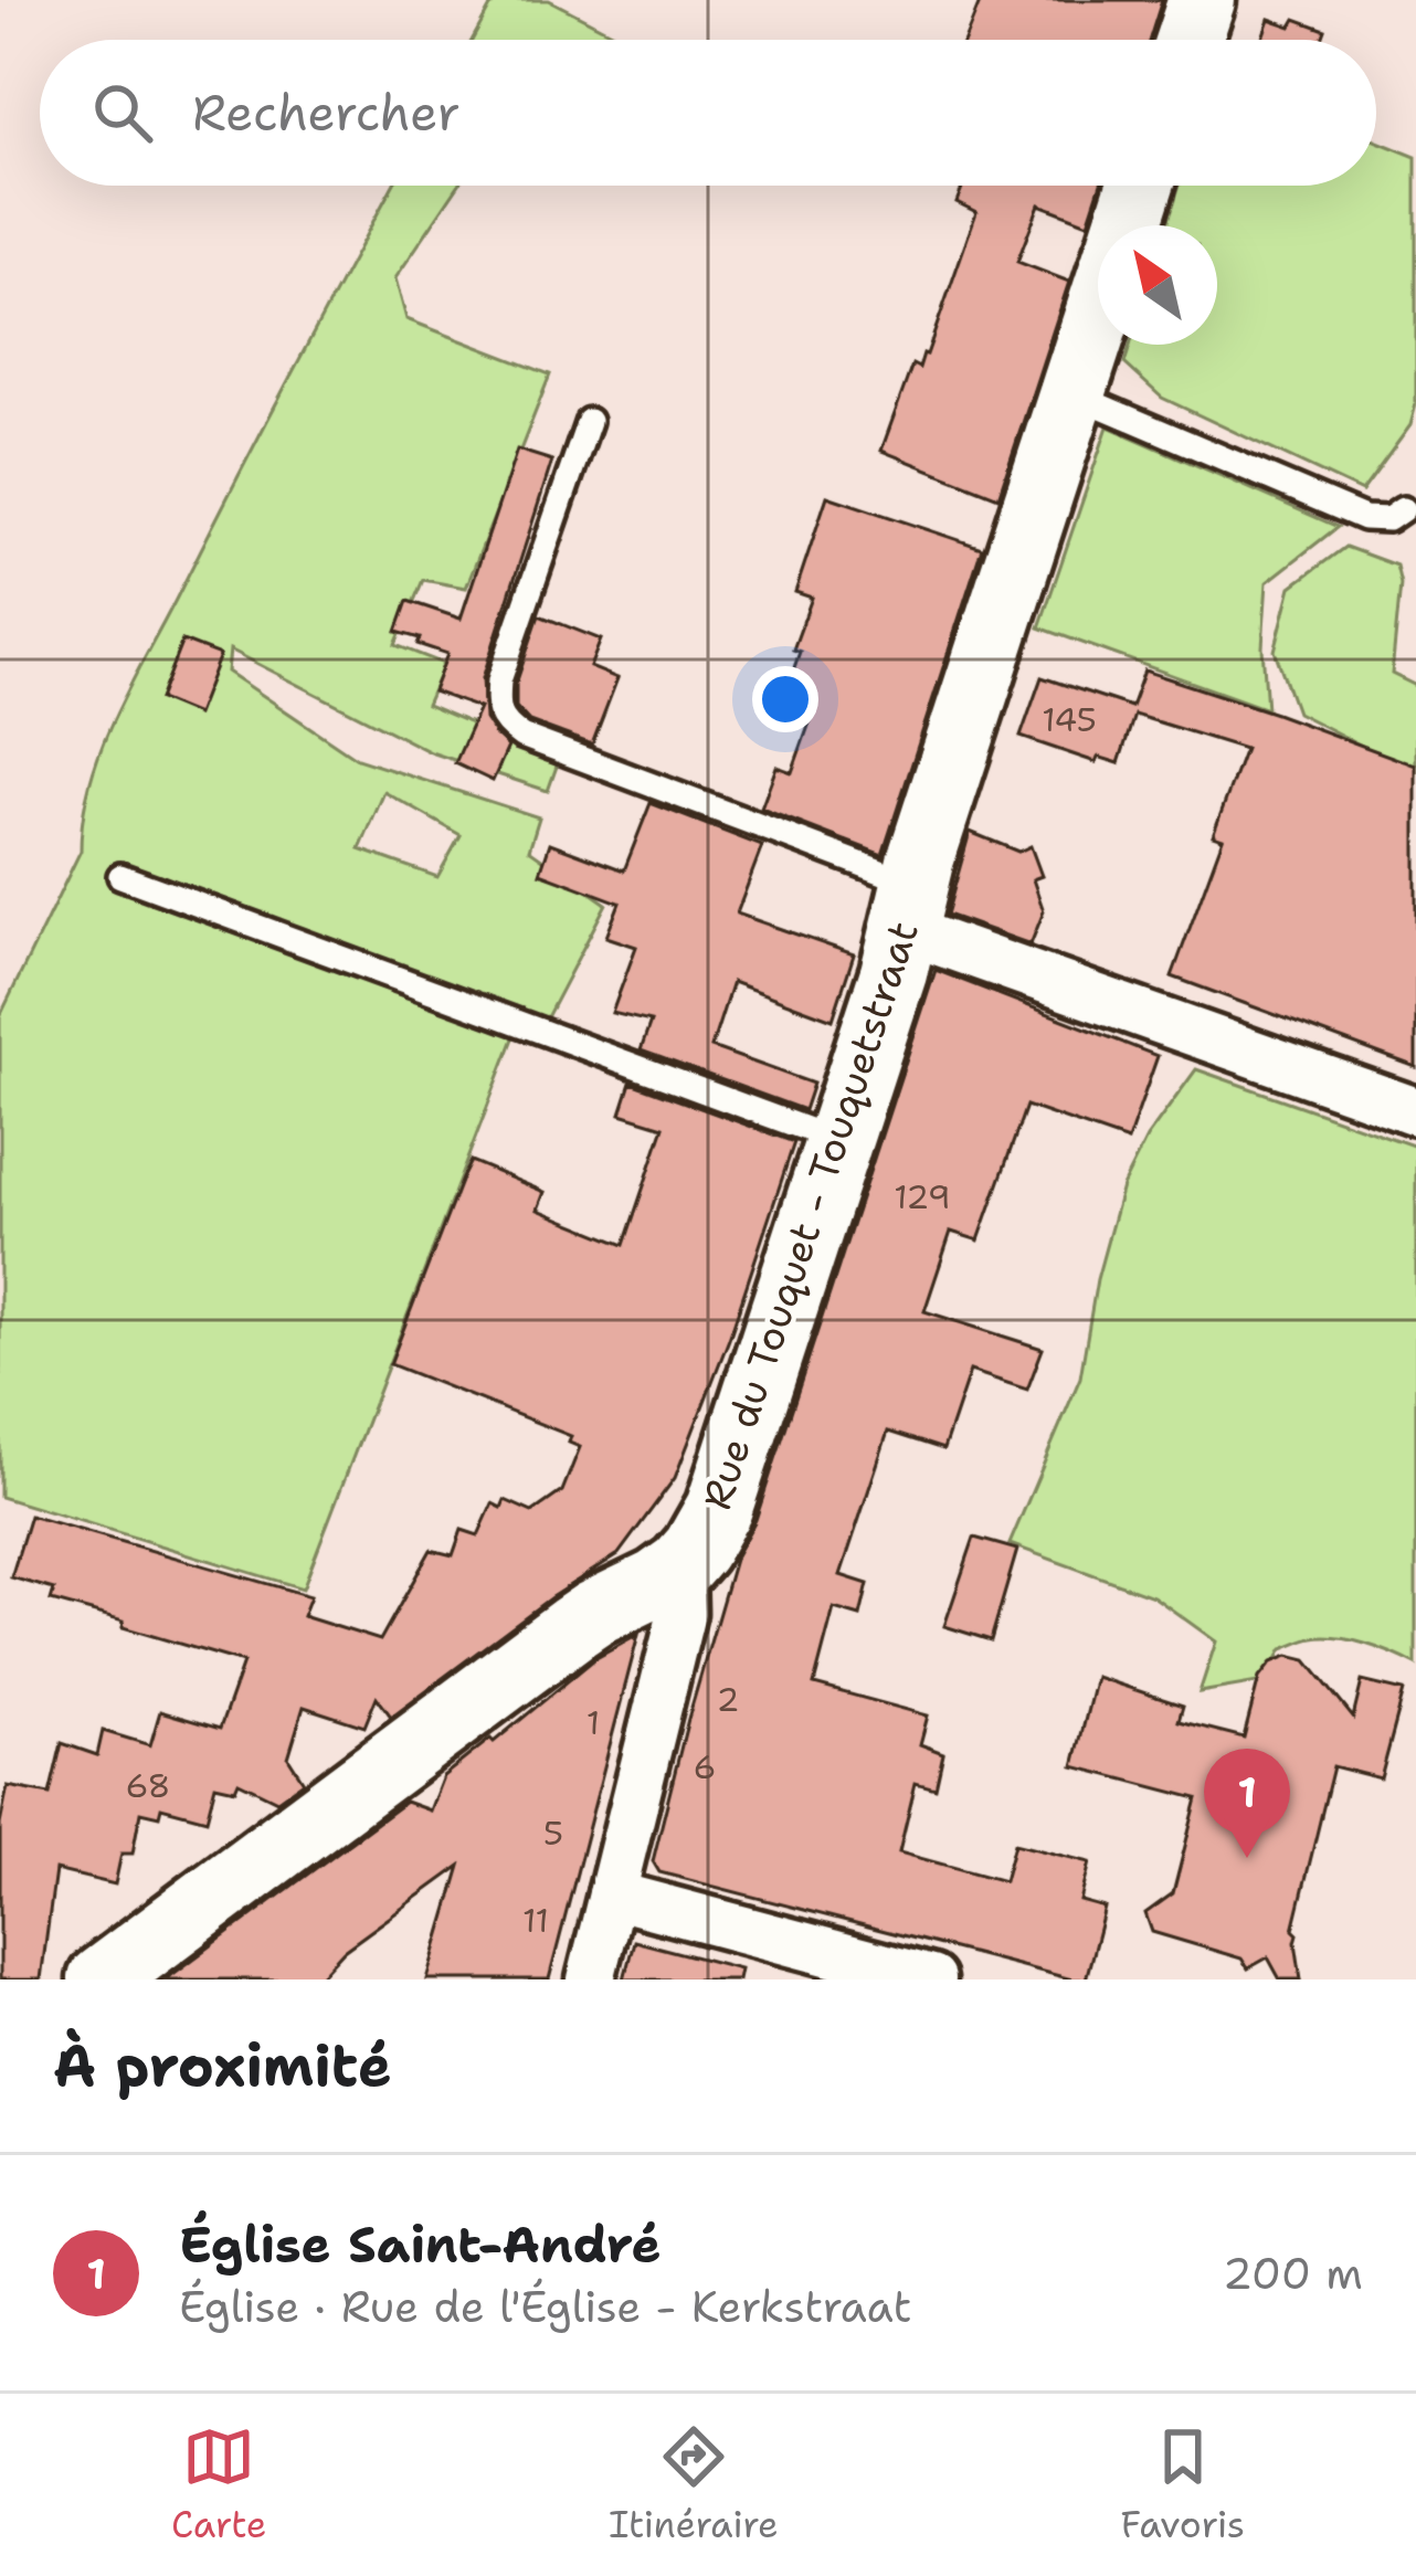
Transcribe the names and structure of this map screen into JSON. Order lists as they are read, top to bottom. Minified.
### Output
{"streets":{"main road":["Rue du Touquet - Touquetstraat"]},"house_numbers":["145","129","2","1","6","68","5","11"],"north":"top left","page":{"search":"Rechercher","pins":"1","heading":"À proximité","list":[{"mark":"1","name":"Église Saint-André","note":"Église · Rue de l'Église - Kerkstraat","value":"200 m"}],"nav":["Carte","Itinéraire","Favoris"]}}
